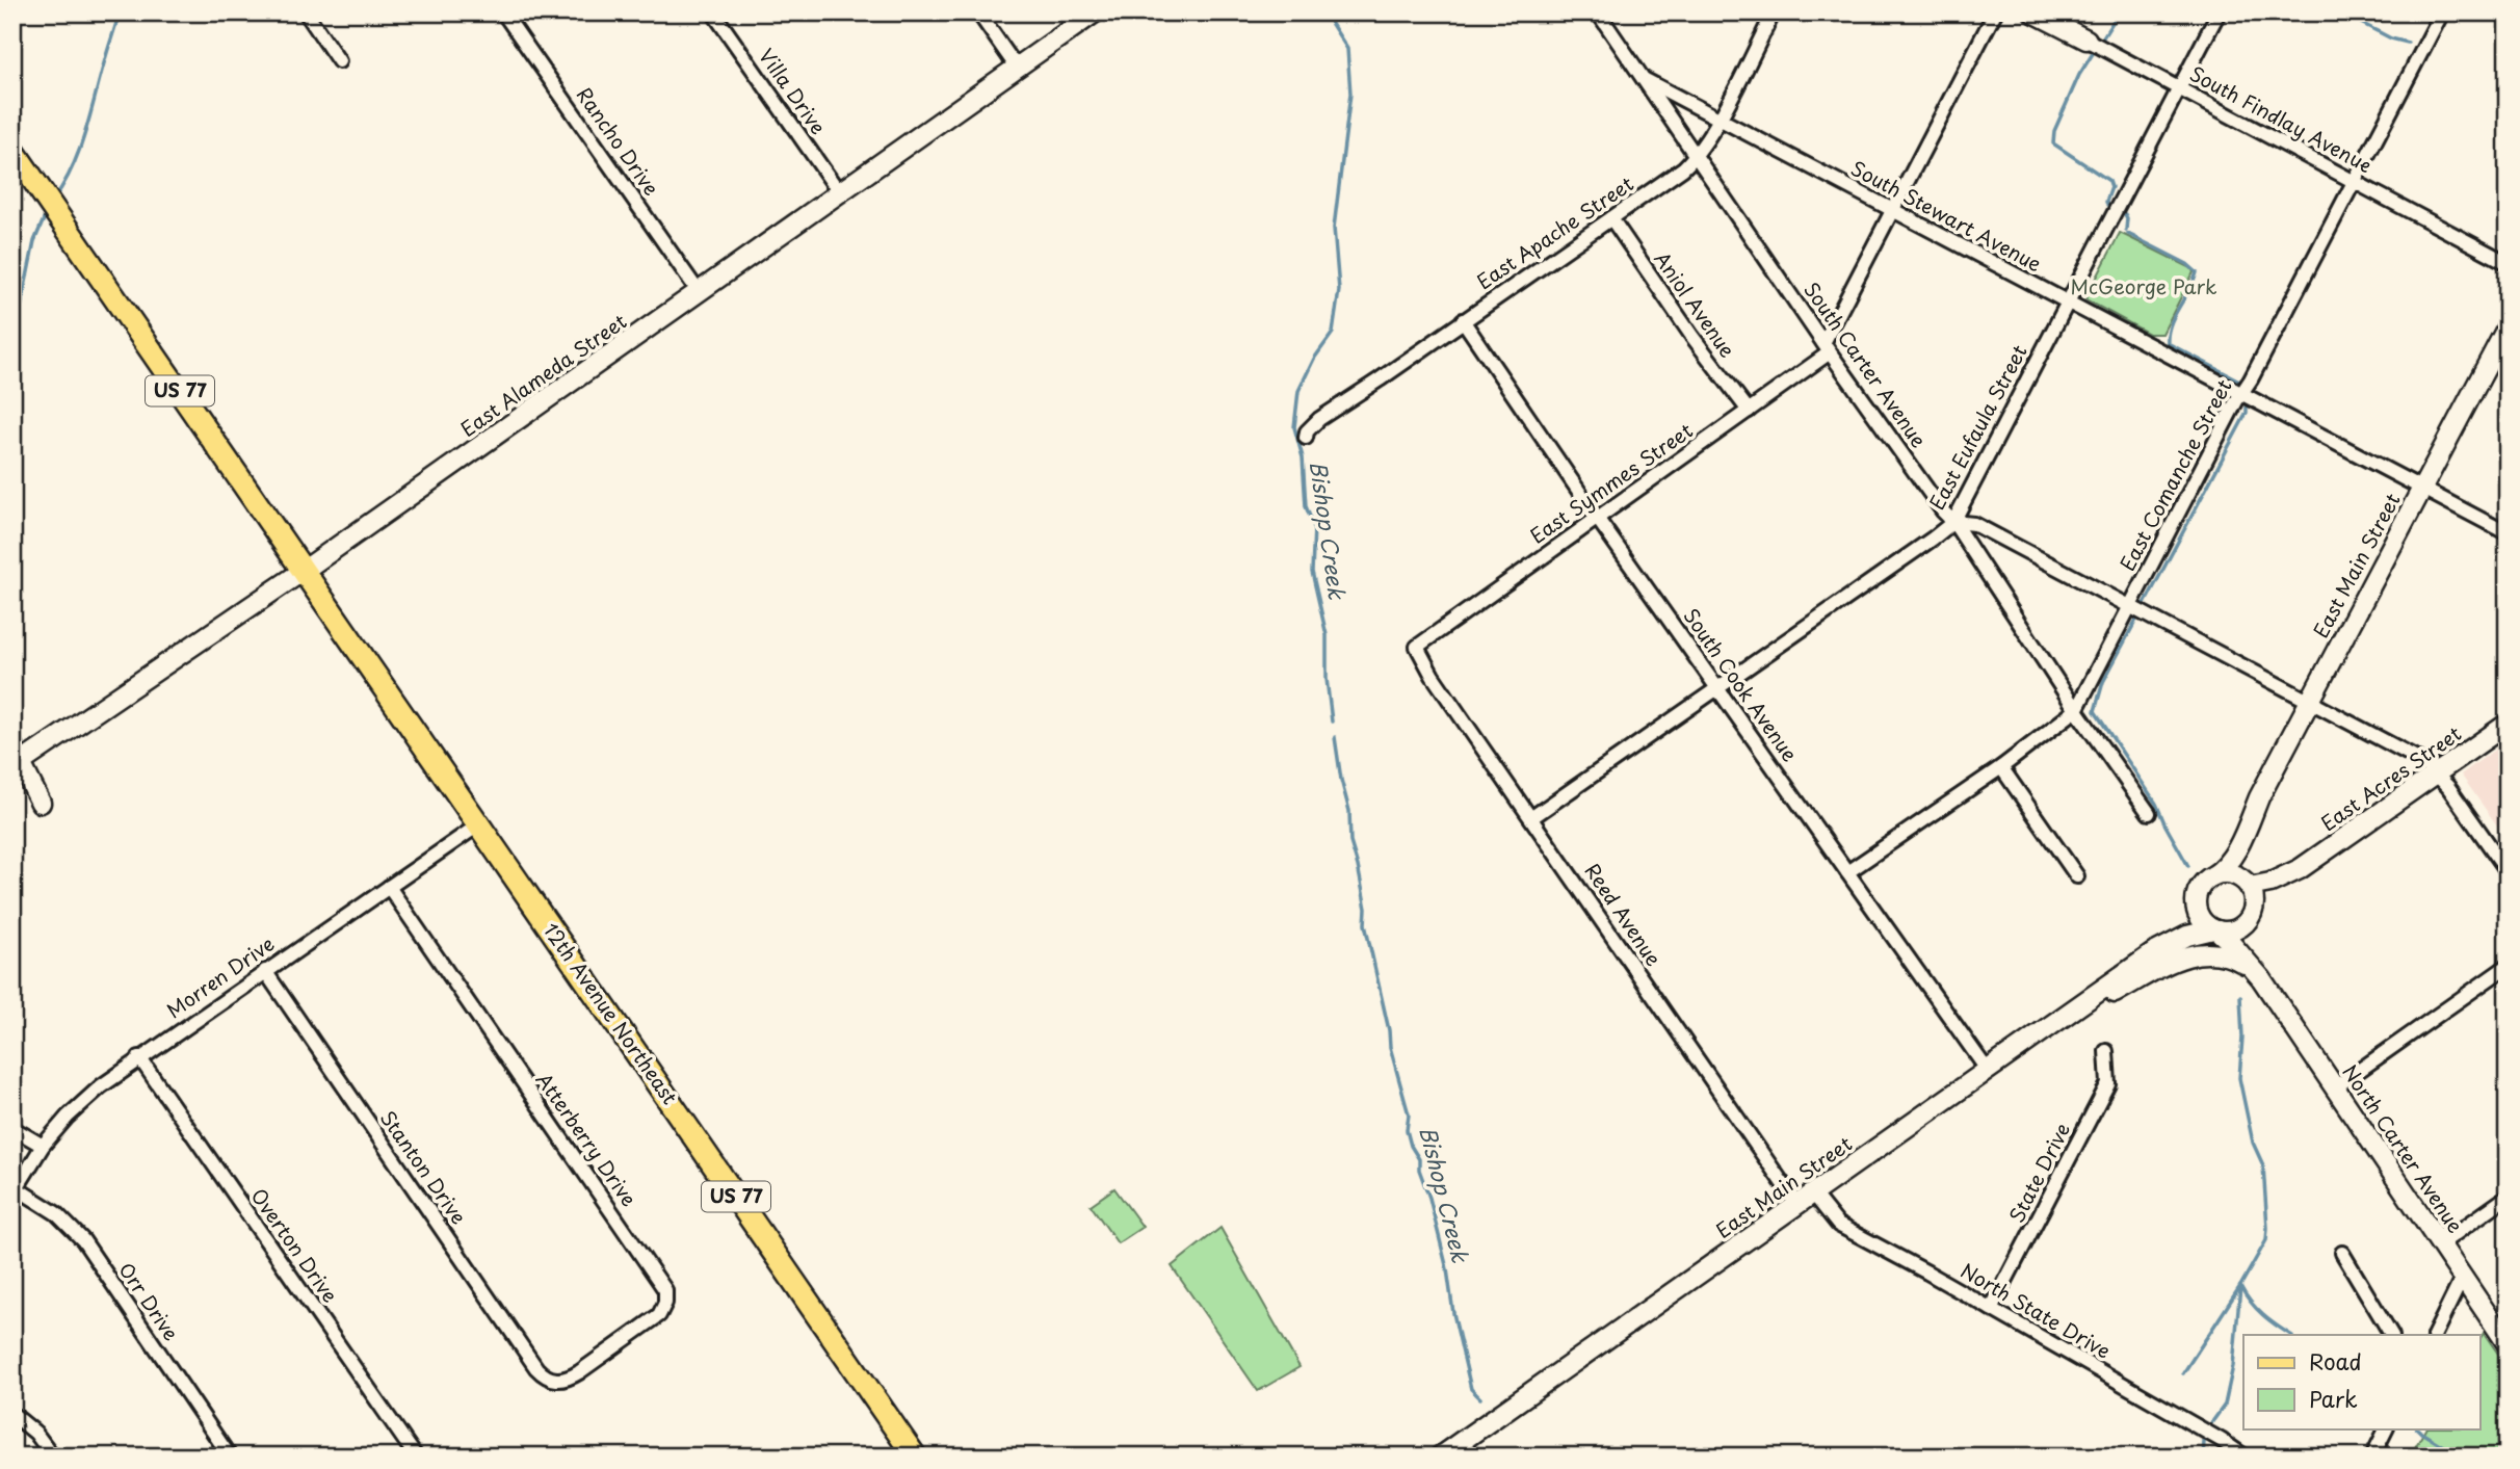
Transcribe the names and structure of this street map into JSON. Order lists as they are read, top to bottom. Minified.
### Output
{"streets":{"main road":["US 77","12th Avenue Northeast"],"street":["Villa Drive","South Findlay Avenue","Rancho Drive","South Stewart Avenue","East Apache Street","Aniol Avenue","South Carter Avenue","East Alameda Street","East Eufaula Street","East Comanche Street","East Symmes Street","East Main Street","South Cook Avenue","East Acres Street","Reed Avenue","Morren Drive","Atterberry Drive","North Carter Avenue","Stanton Drive","State Drive","Overton Drive","Orr Drive","North State Drive"]},"crossings":[["Villa Drive","East Alameda Street"],["South Findlay Avenue","East Eufaula Street"],["South Findlay Avenue","East Comanche Street"],["Rancho Drive","East Alameda Street"],["South Stewart Avenue","East Apache Street"],["South Stewart Avenue","South Carter Avenue"],["South Stewart Avenue","East Eufaula Street"],["South Stewart Avenue","East Comanche Street"],["South Stewart Avenue","East Symmes Street"],["South Stewart Avenue","East Main Street"],["East Apache Street","Aniol Avenue"],["East Apache Street","South Carter Avenue"],["East Apache Street","South Cook Avenue"],["Aniol Avenue","East Symmes Street"],["South Carter Avenue","East Eufaula Street"],["South Carter Avenue","East Comanche Street"],["South Carter Avenue","East Symmes Street"],["East Alameda Street","US 77"],["East Alameda Street","12th Avenue Northeast"],["US 77","12th Avenue Northeast"],["East Eufaula Street","South Cook Avenue"],["East Eufaula Street","Reed Avenue"],["East Comanche Street","South Cook Avenue"],["East Symmes Street","South Cook Avenue"],["East Symmes Street","Reed Avenue"],["East Main Street","South Cook Avenue"],["East Main Street","East Acres Street"],["East Main Street","Reed Avenue"],["East Main Street","North Carter Avenue"],["East Main Street","North State Drive"],["East Acres Street","North Carter Avenue"],["Morren Drive","12th Avenue Northeast"],["Morren Drive","Atterberry Drive"],["Morren Drive","Stanton Drive"],["Morren Drive","Overton Drive"],["Morren Drive","Orr Drive"],["Atterberry Drive","Stanton Drive"],["State Drive","North State Drive"]],"water":["Bishop Creek"],"parks":["McGeorge Park"],"legend":["Road","Park"]}
